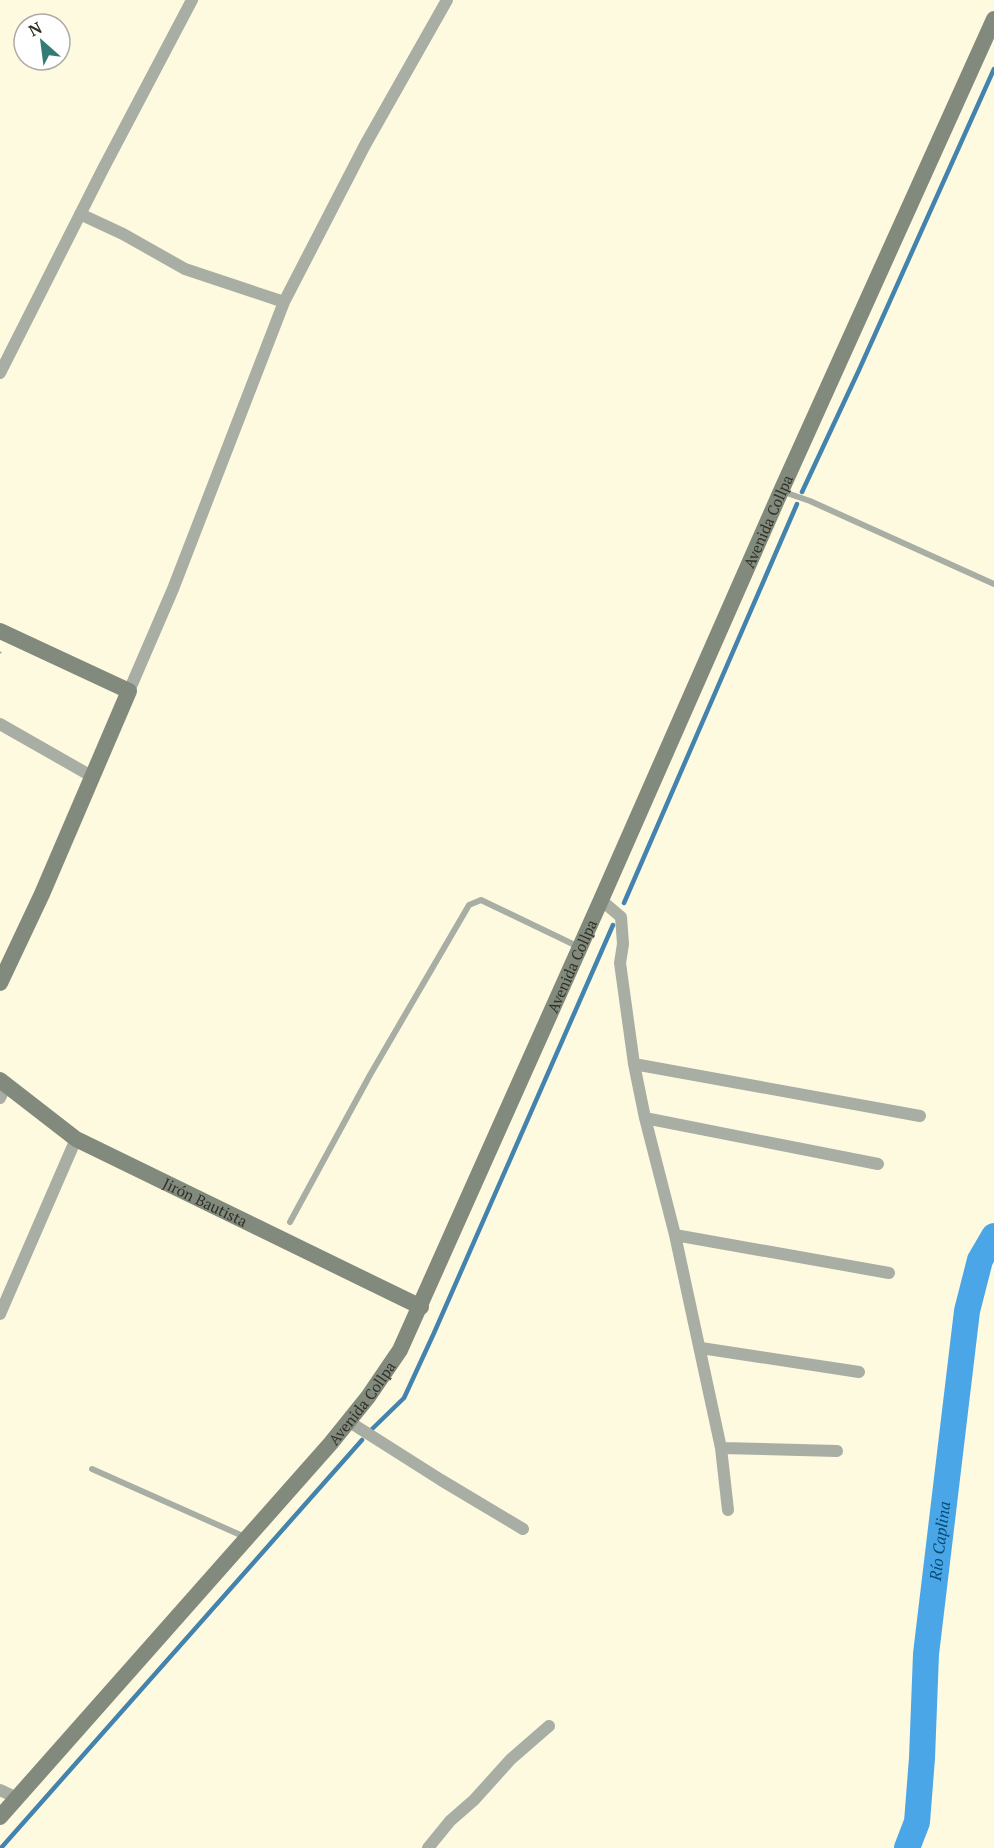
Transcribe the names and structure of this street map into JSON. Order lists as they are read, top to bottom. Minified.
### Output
{"streets":{"main road":["Avenida Collpa","Jirón Bautista"]},"crossings":[["Avenida Collpa","Jirón Bautista"]],"water":["Río Caplina"],"north":"top left"}
